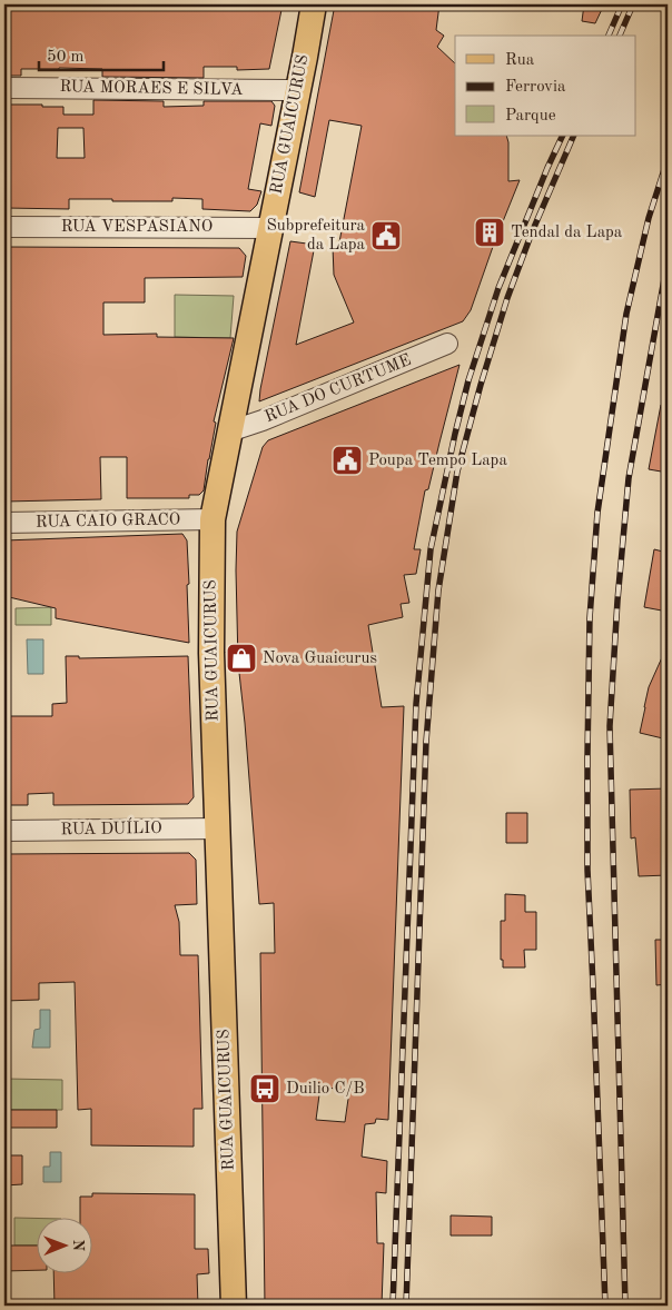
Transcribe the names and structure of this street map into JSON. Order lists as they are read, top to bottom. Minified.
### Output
{"streets":{"main road":["RUA GUAICURUS"],"street":["RUA MORAES E SILVA","RUA VESPASIANO","RUA DO CURTUME","RUA CAIO GRACO","RUA DUÍLIO"]},"crossings":[["RUA MORAES E SILVA","RUA GUAICURUS"],["RUA GUAICURUS","RUA VESPASIANO"],["RUA GUAICURUS","RUA DO CURTUME"],["RUA GUAICURUS","RUA CAIO GRACO"],["RUA GUAICURUS","RUA DUÍLIO"]],"places":{"building":["Tendal da Lapa"],"public building":["Subprefeitura da Lapa","Poupa Tempo Lapa"],"shop":["Nova Guaicurus"],"bus stop":["Duilio C/B"]},"legend":["Rua","Ferrovia","Parque"],"scale_bar":"50 m","north":"right"}
